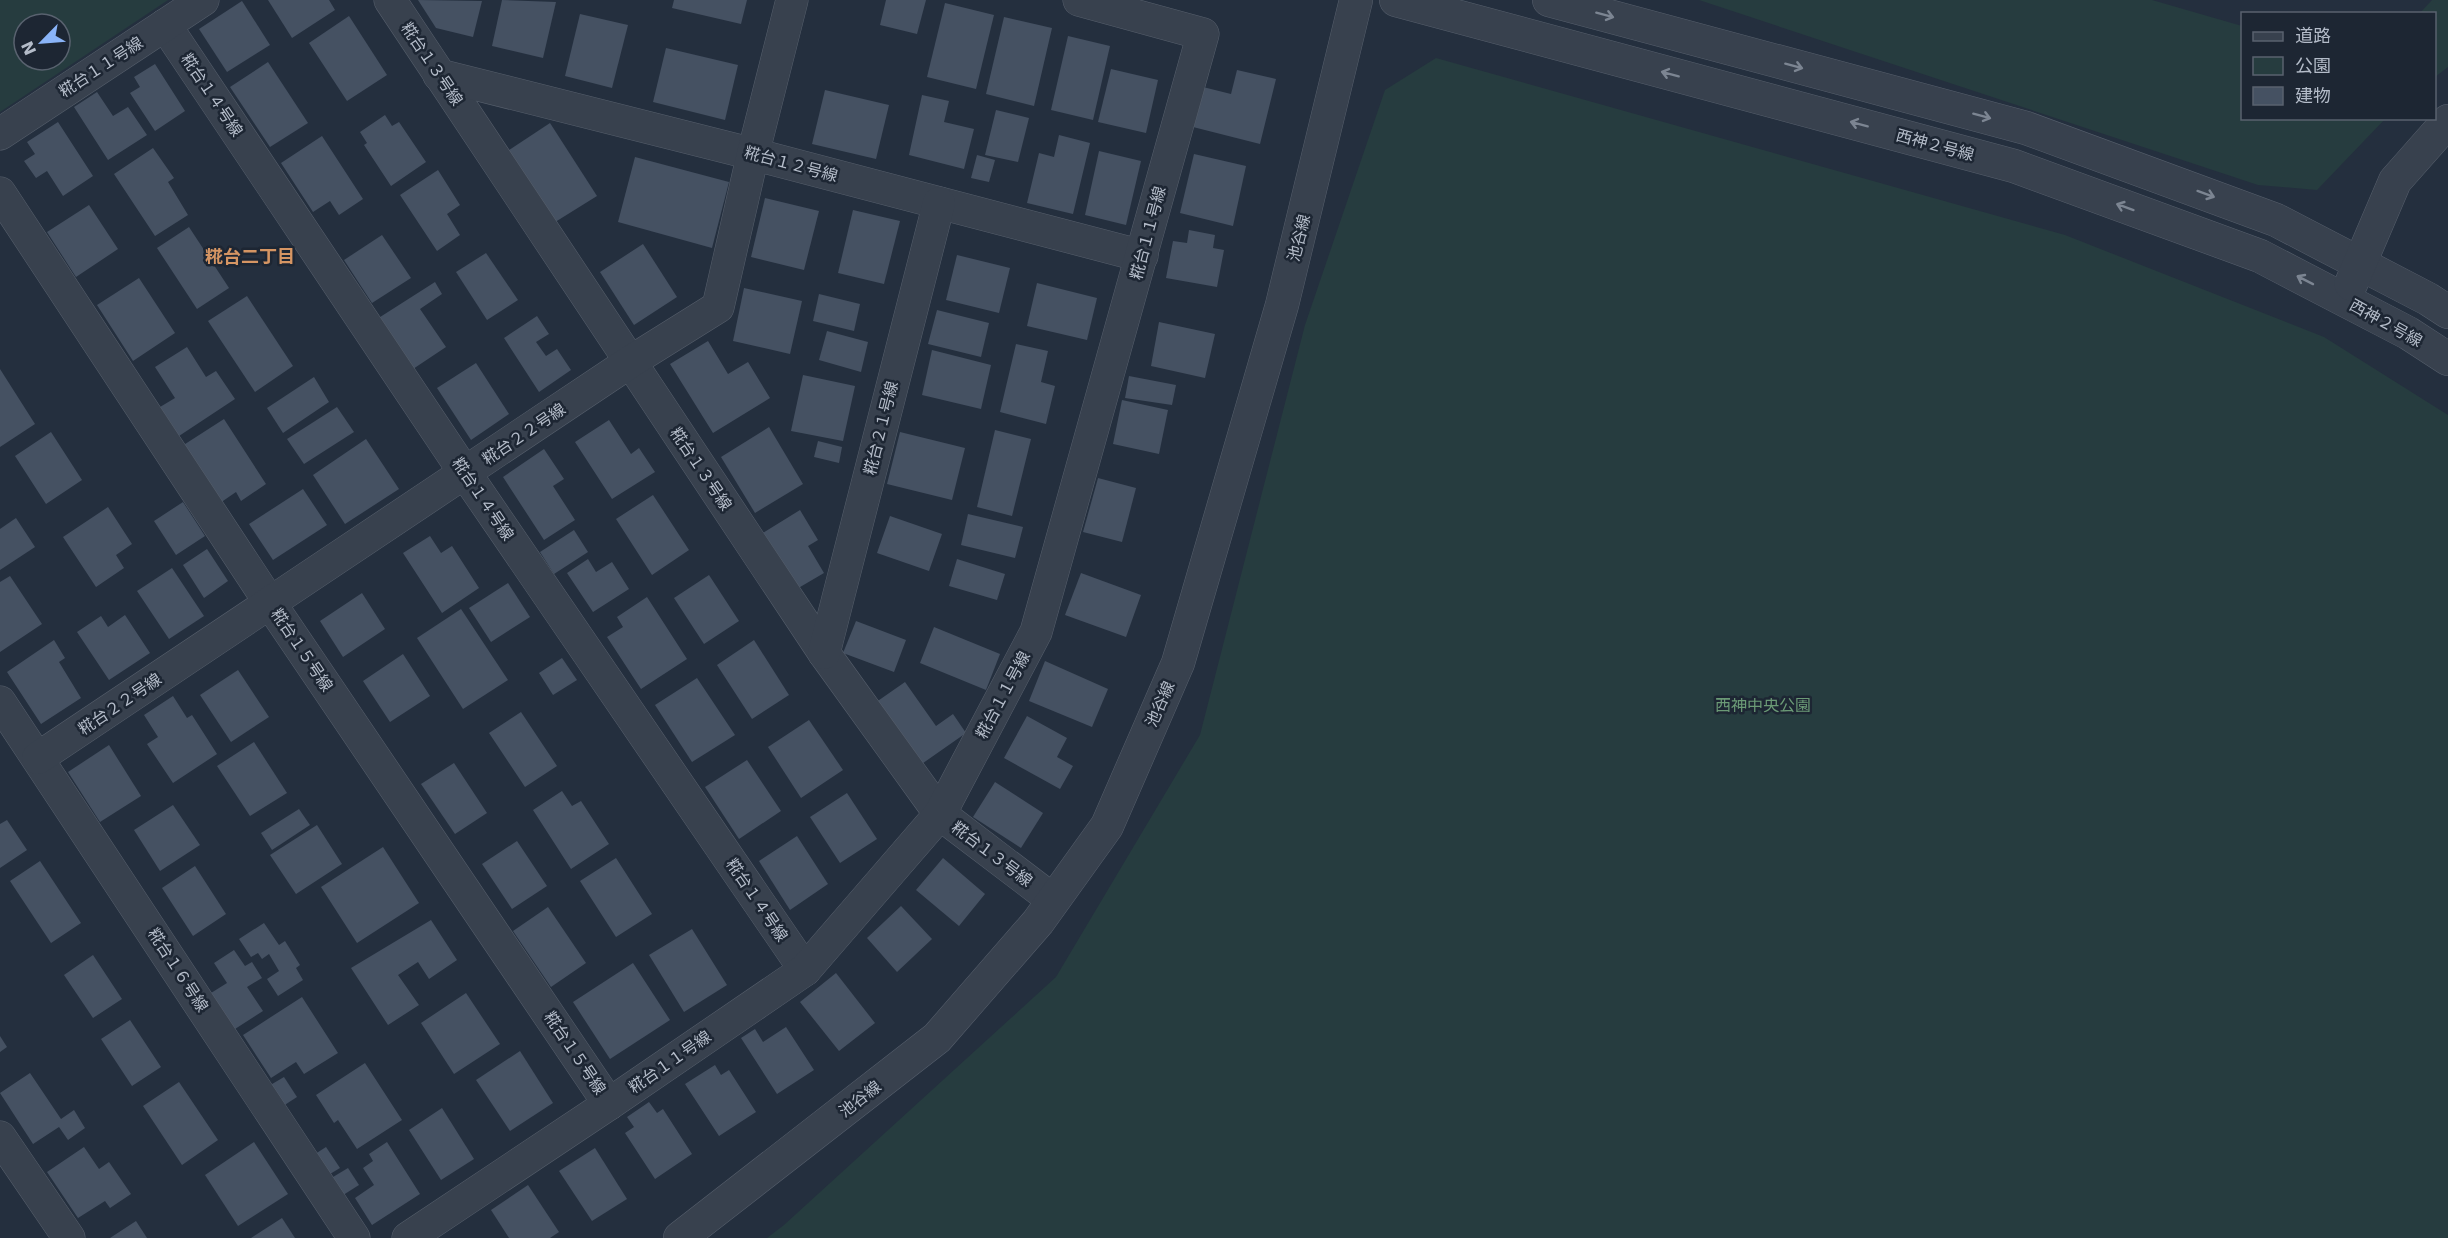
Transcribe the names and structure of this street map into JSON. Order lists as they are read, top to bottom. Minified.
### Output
{"streets":{"street":["糀台１３号線","糀台１１号線","糀台１４号線","西神２号線","糀台１２号線","池谷線","糀台２１号線","糀台２２号線","糀台１５号線","糀台１６号線"]},"crossings":[["糀台１３号線","糀台１１号線"],["糀台１３号線","糀台１２号線"],["糀台１３号線","池谷線"],["糀台１３号線","糀台２１号線"],["糀台１３号線","糀台２２号線"],["糀台１１号線","糀台１４号線"],["糀台１１号線","糀台１２号線"],["糀台１１号線","糀台１５号線"],["糀台１４号線","糀台２２号線"],["糀台１２号線","糀台２１号線"],["糀台１２号線","糀台２２号線"],["糀台２２号線","糀台１５号線"],["糀台２２号線","糀台１６号線"]],"districts":["糀台二丁目"],"parks":["西神中央公園"],"legend":["道路","公園","建物"],"north":"bottom left"}
